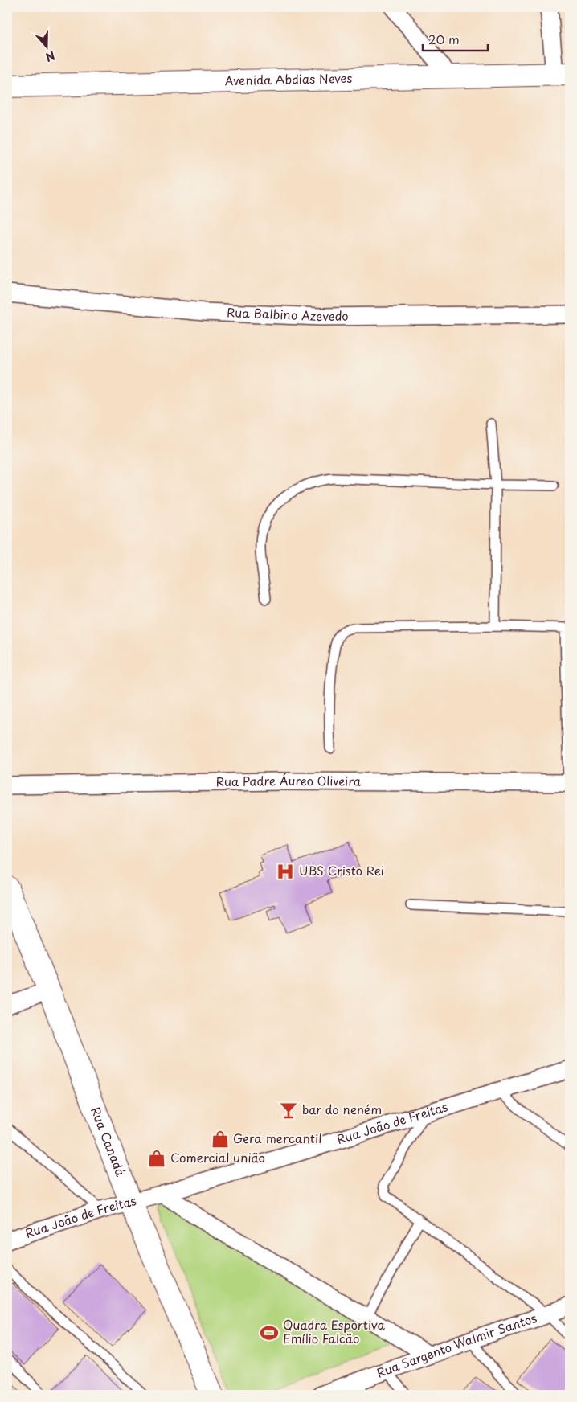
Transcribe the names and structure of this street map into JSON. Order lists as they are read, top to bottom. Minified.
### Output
{"streets":{"street":["Avenida Abdias Neves","Rua Balbino Azevedo","Rua Padre Áureo Oliveira","Rua João de Freitas","Rua Canadá","Rua Sargento Walmir Santos"]},"crossings":[["Rua João de Freitas","Rua Canadá"]],"places":{"hospital":["UBS Cristo Rei"],"bar":["bar do neném"],"shop":["Gera mercantil","Comercial união"],"sports":["Quadra Esportiva Emílio Falcão"]},"scale_bar":"20 m","north":"bottom"}
